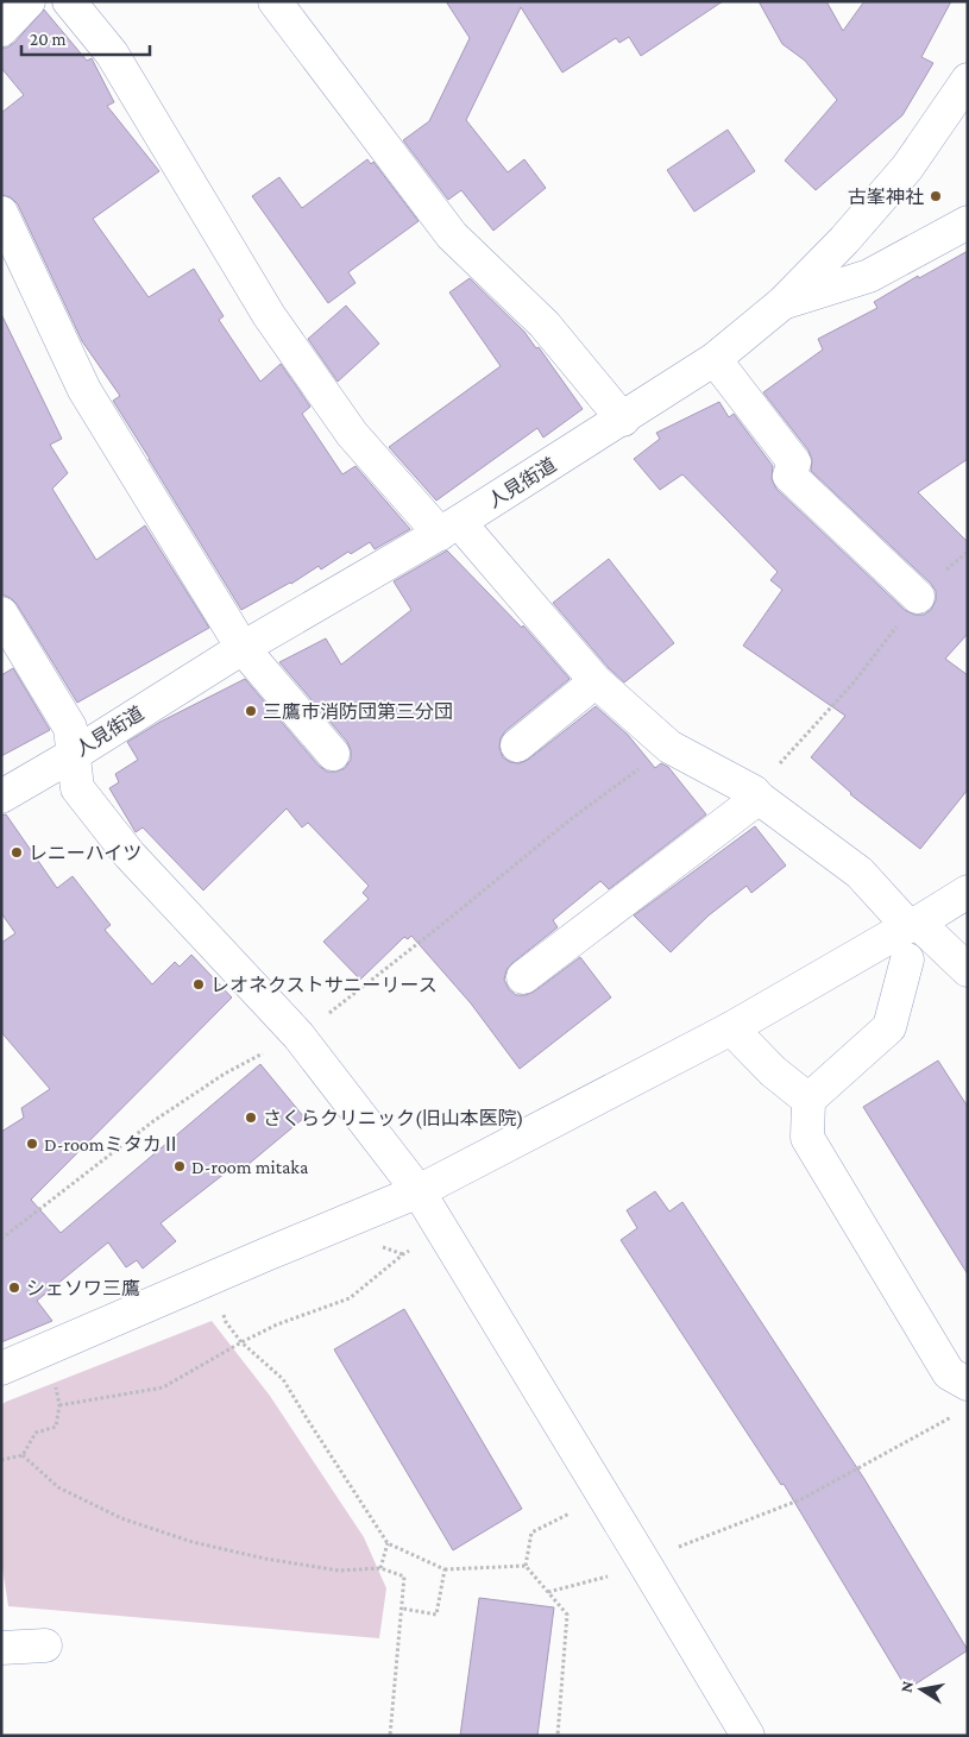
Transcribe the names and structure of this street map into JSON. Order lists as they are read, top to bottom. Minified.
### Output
{"streets":{"street":["人見街道"]},"places":["古峯神社","三鷹市消防団第三分団","レニーハイツ","レオネクストサニーリース","さくらクリニック(旧山本医院)","D-roomミタカⅡ","D-room mitaka","シェソワ三鷹"],"scale_bar":"20 m","north":"left"}
